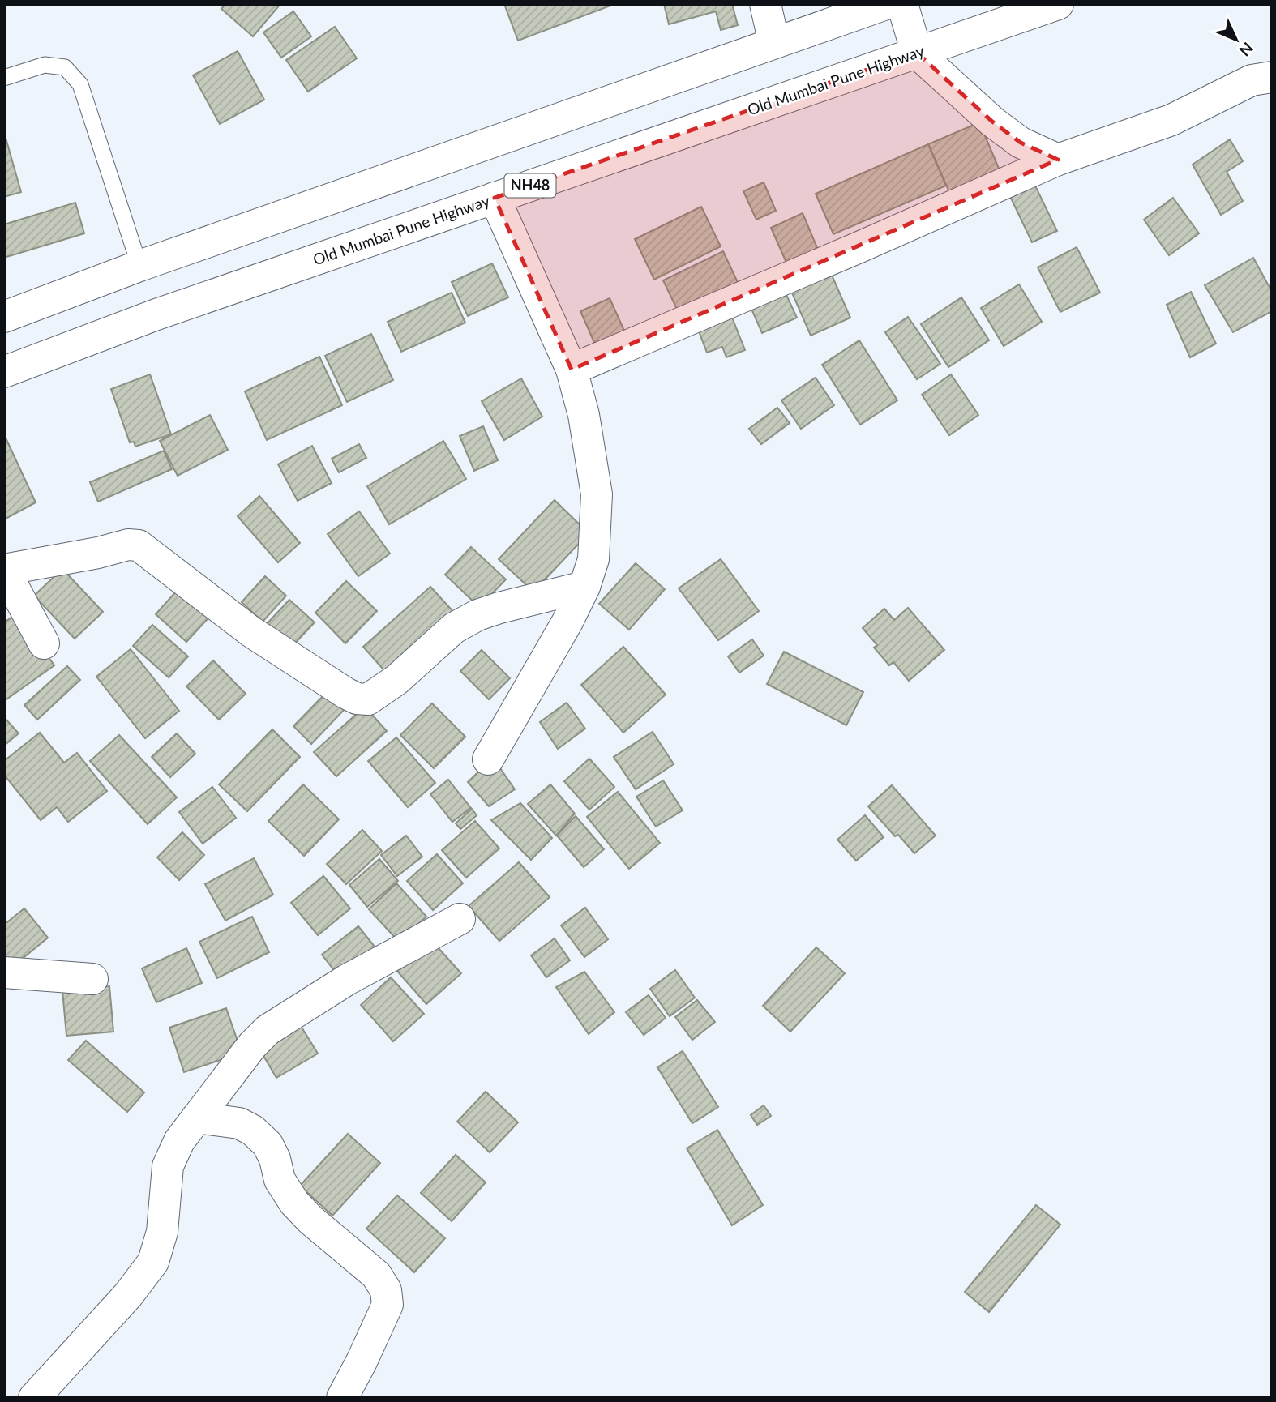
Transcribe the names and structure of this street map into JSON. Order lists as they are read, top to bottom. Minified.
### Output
{"streets":{"main road":["Old Mumbai Pune Highway","NH48"]},"north":"bottom right"}
